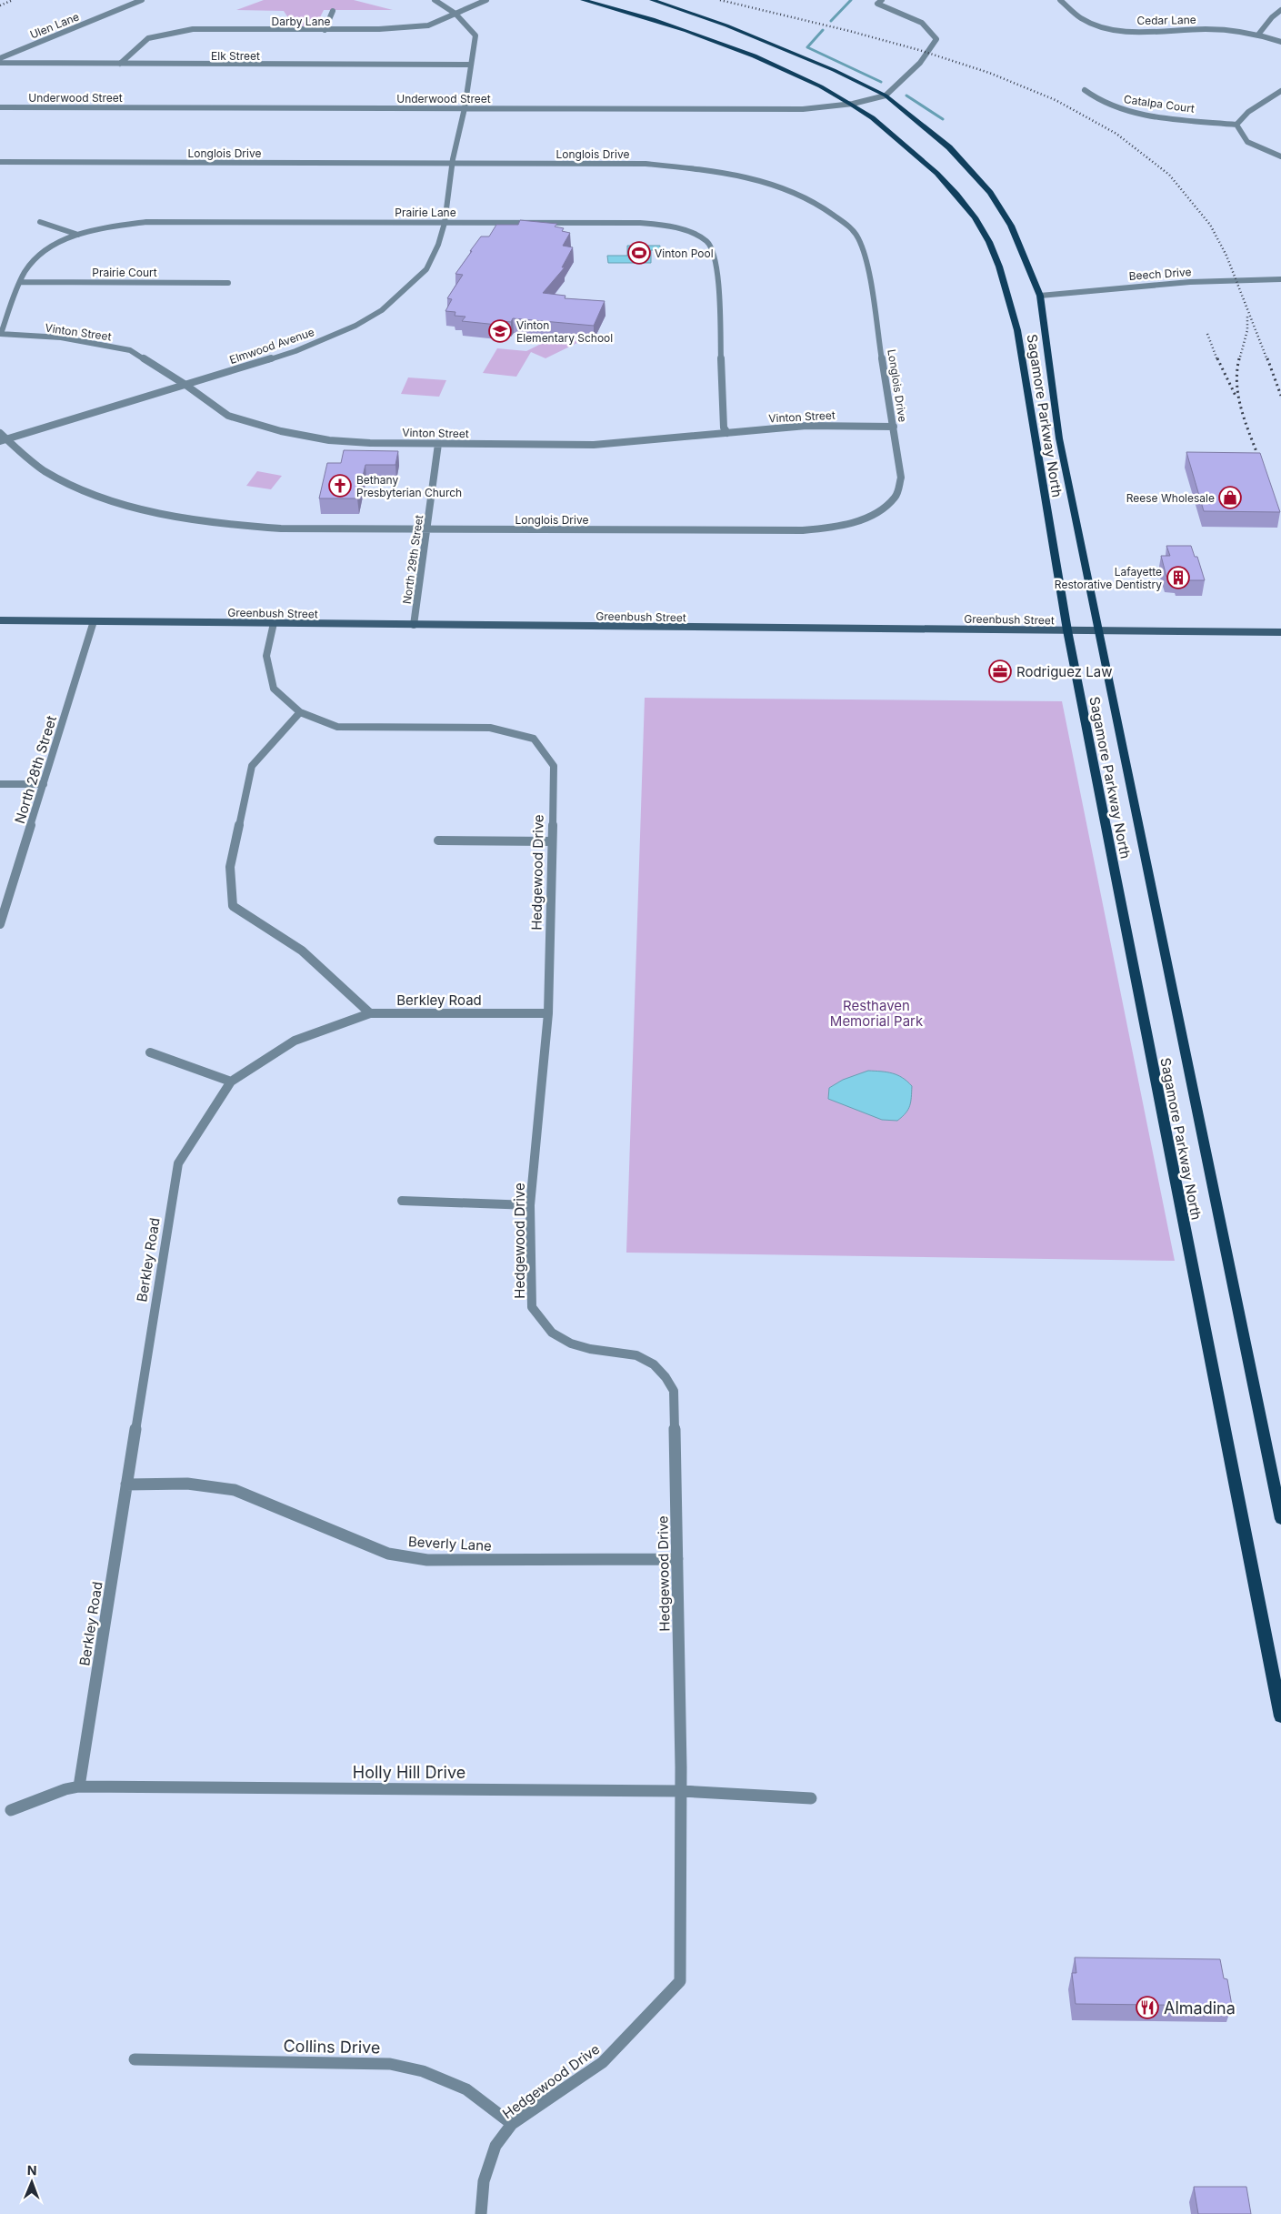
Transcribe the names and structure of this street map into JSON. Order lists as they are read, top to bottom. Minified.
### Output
{"streets":{"main road":["Sagamore Parkway North","Greenbush Street"],"street":["Cedar Lane","Darby Lane","Ulen Lane","Elk Street","Underwood Street","Catalpa Court","Longlois Drive","Prairie Lane","Prairie Court","Beech Drive","Vinton Street","Elmwood Avenue","North 29th Street","North 28th Street","Hedgewood Drive","Berkley Road","Beverly Lane","Holly Hill Drive","Collins Drive"]},"crossings":[["Darby Lane","Elk Street"],["Underwood Street","Elmwood Avenue"],["Underwood Street","Sagamore Parkway North"],["Longlois Drive","Vinton Street"],["Longlois Drive","Elmwood Avenue"],["Longlois Drive","North 29th Street"],["Prairie Lane","Prairie Court"],["Prairie Lane","Vinton Street"],["Prairie Lane","Elmwood Avenue"],["Beech Drive","Sagamore Parkway North"],["Vinton Street","Elmwood Avenue"],["Vinton Street","North 29th Street"],["Sagamore Parkway North","Greenbush Street"],["North 29th Street","Greenbush Street"],["Greenbush Street","North 28th Street"],["Greenbush Street","Hedgewood Drive"],["Hedgewood Drive","Berkley Road"],["Hedgewood Drive","Beverly Lane"],["Hedgewood Drive","Holly Hill Drive"],["Hedgewood Drive","Collins Drive"],["Berkley Road","Beverly Lane"],["Berkley Road","Holly Hill Drive"]],"parks":["Resthaven Memorial Park"],"places":{"sports":["Vinton Pool"],"school or university":["Vinton Elementary School"],"church":["Bethany Presbyterian Church"],"shop":["Reese Wholesale"],"building":["Lafayette Restorative Dentistry"],"office":["Rodriguez Law"],"restaurant":["Almadina"]},"north":"top"}
